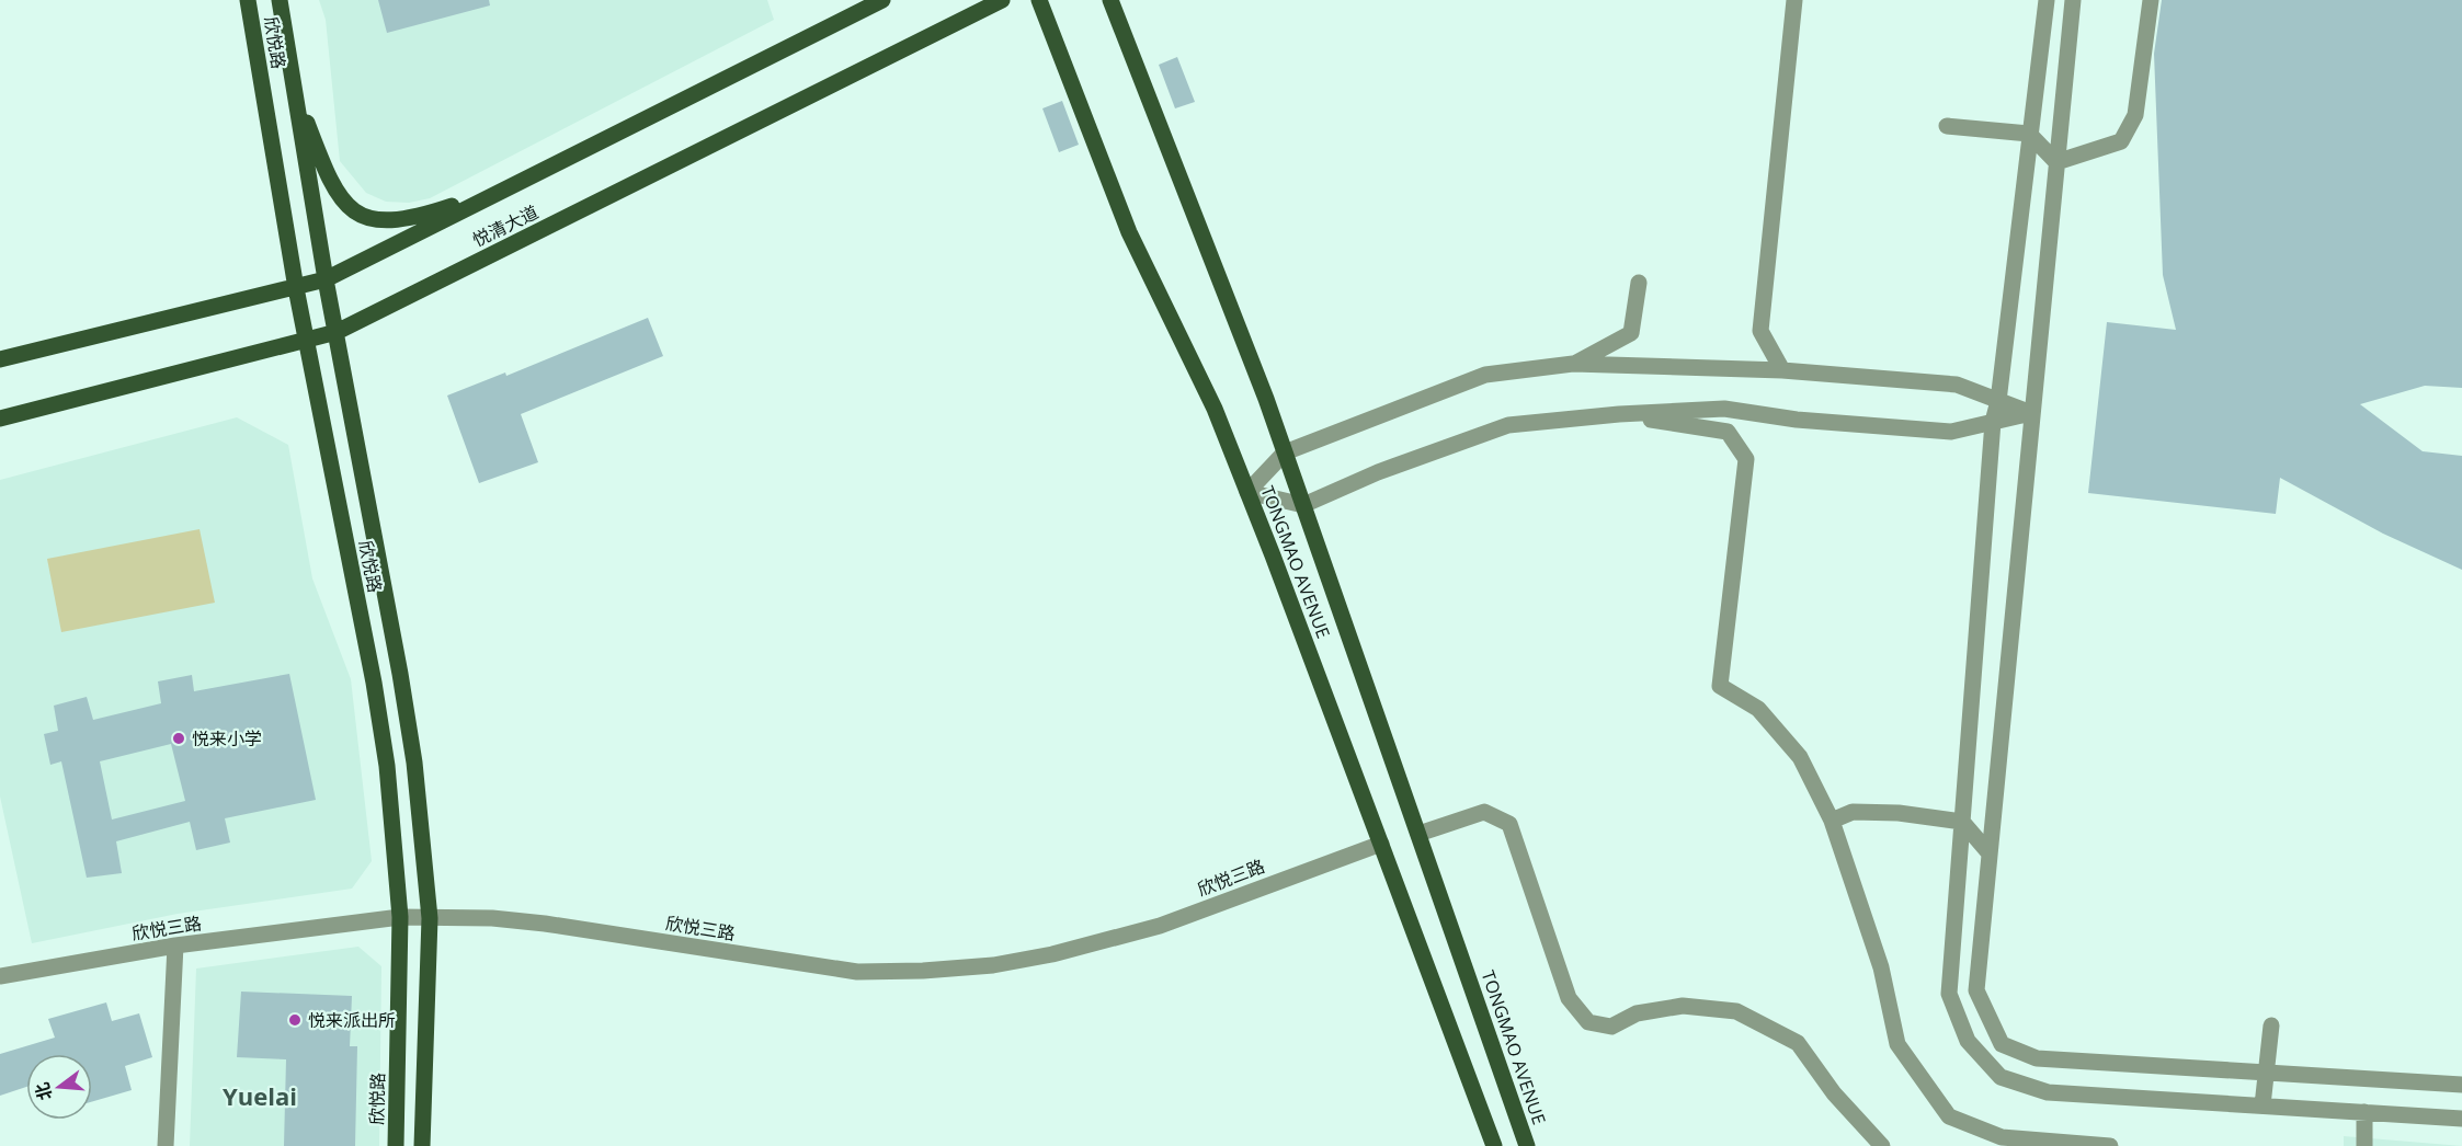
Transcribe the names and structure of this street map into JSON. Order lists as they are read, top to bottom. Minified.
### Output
{"streets":{"main road":["欣悦路","悦清大道","TONGMAO AVENUE"],"street":["欣悦三路"]},"crossings":[["欣悦路","悦清大道"],["欣悦路","欣悦三路"],["TONGMAO AVENUE","欣悦三路"]],"districts":["Yuelai"],"places":["悦来小学","悦来派出所"],"north":"left"}
